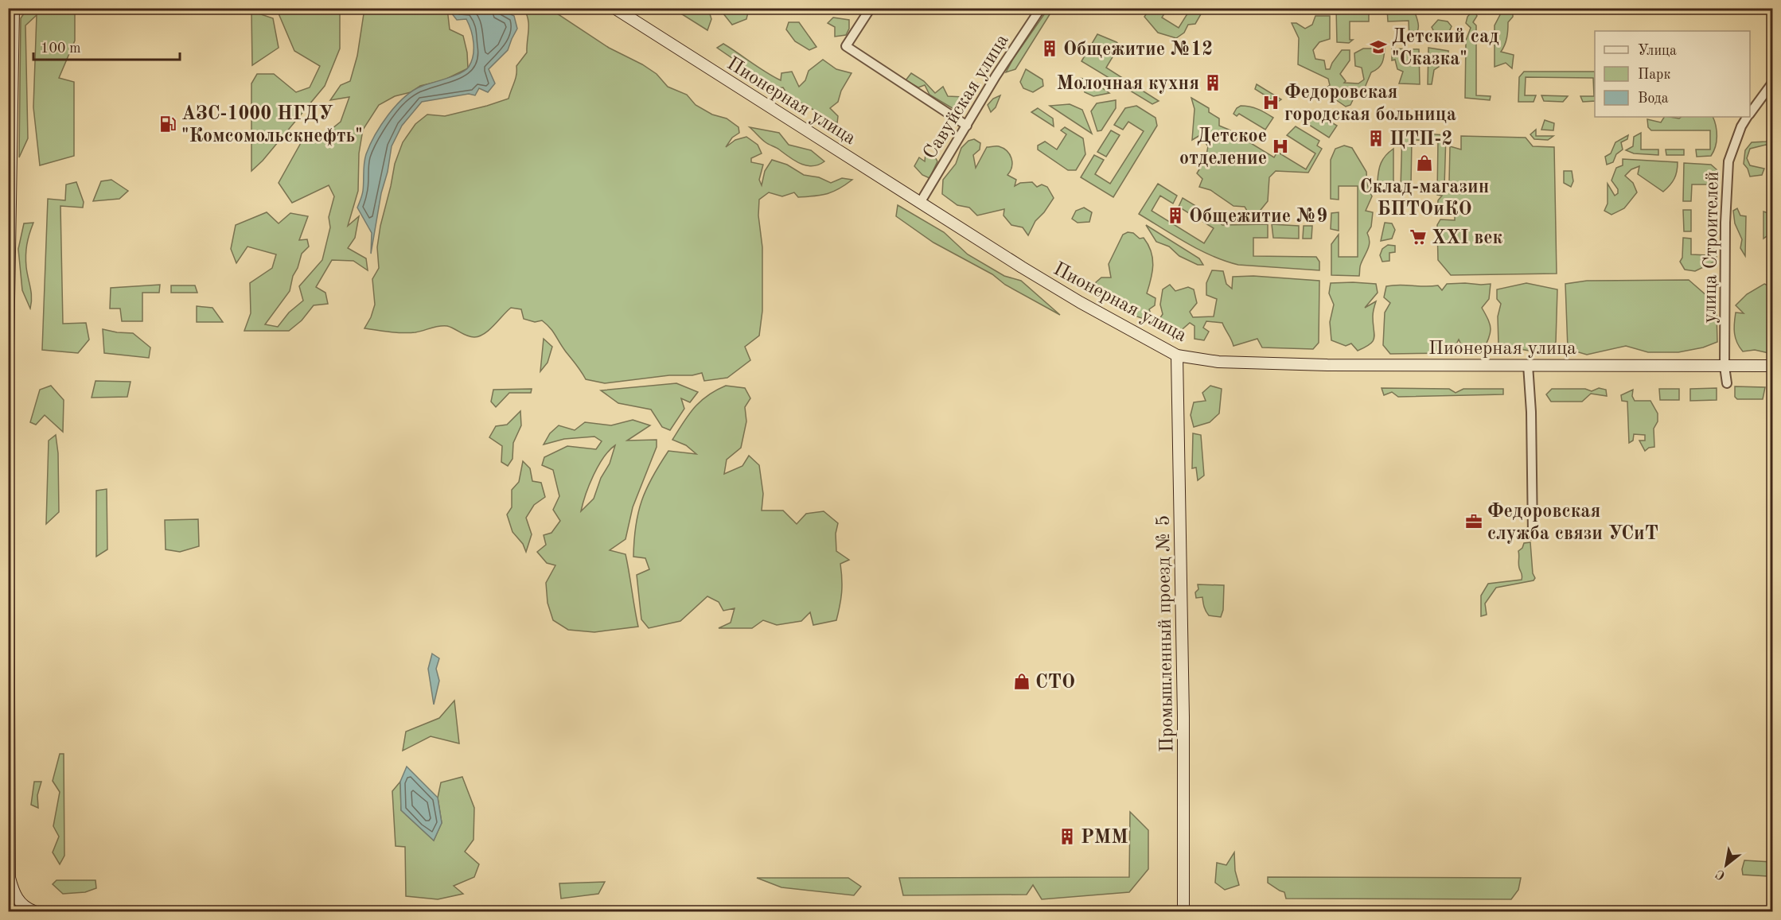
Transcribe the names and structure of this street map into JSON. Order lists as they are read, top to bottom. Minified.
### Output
{"streets":{"street":["Савуйская улица","Пионерная улица","улица Строителей","Промышленный проезд № 5"]},"crossings":[["Савуйская улица","Пионерная улица"],["Пионерная улица","улица Строителей"],["Пионерная улица","Промышленный проезд № 5"]],"places":{"school or university":["Детский сад \"Сказка\""],"building":["Общежитие №12","Молочная кухня","ЦТП-2","Общежитие №9","РММ"],"hospital":["Федоровская городская больница","Детское отделение"],"fuel station":["АЗС-1000 НГДУ \"Комсомольскнефть\""],"shop":["Склад-магазин БПТОиКО","СТО"],"supermarket":["XXI век"],"office":["Федоровская служба связи УСиТ"]},"legend":["Улица","Парк","Вода"],"scale_bar":"100 m","north":"bottom left"}
